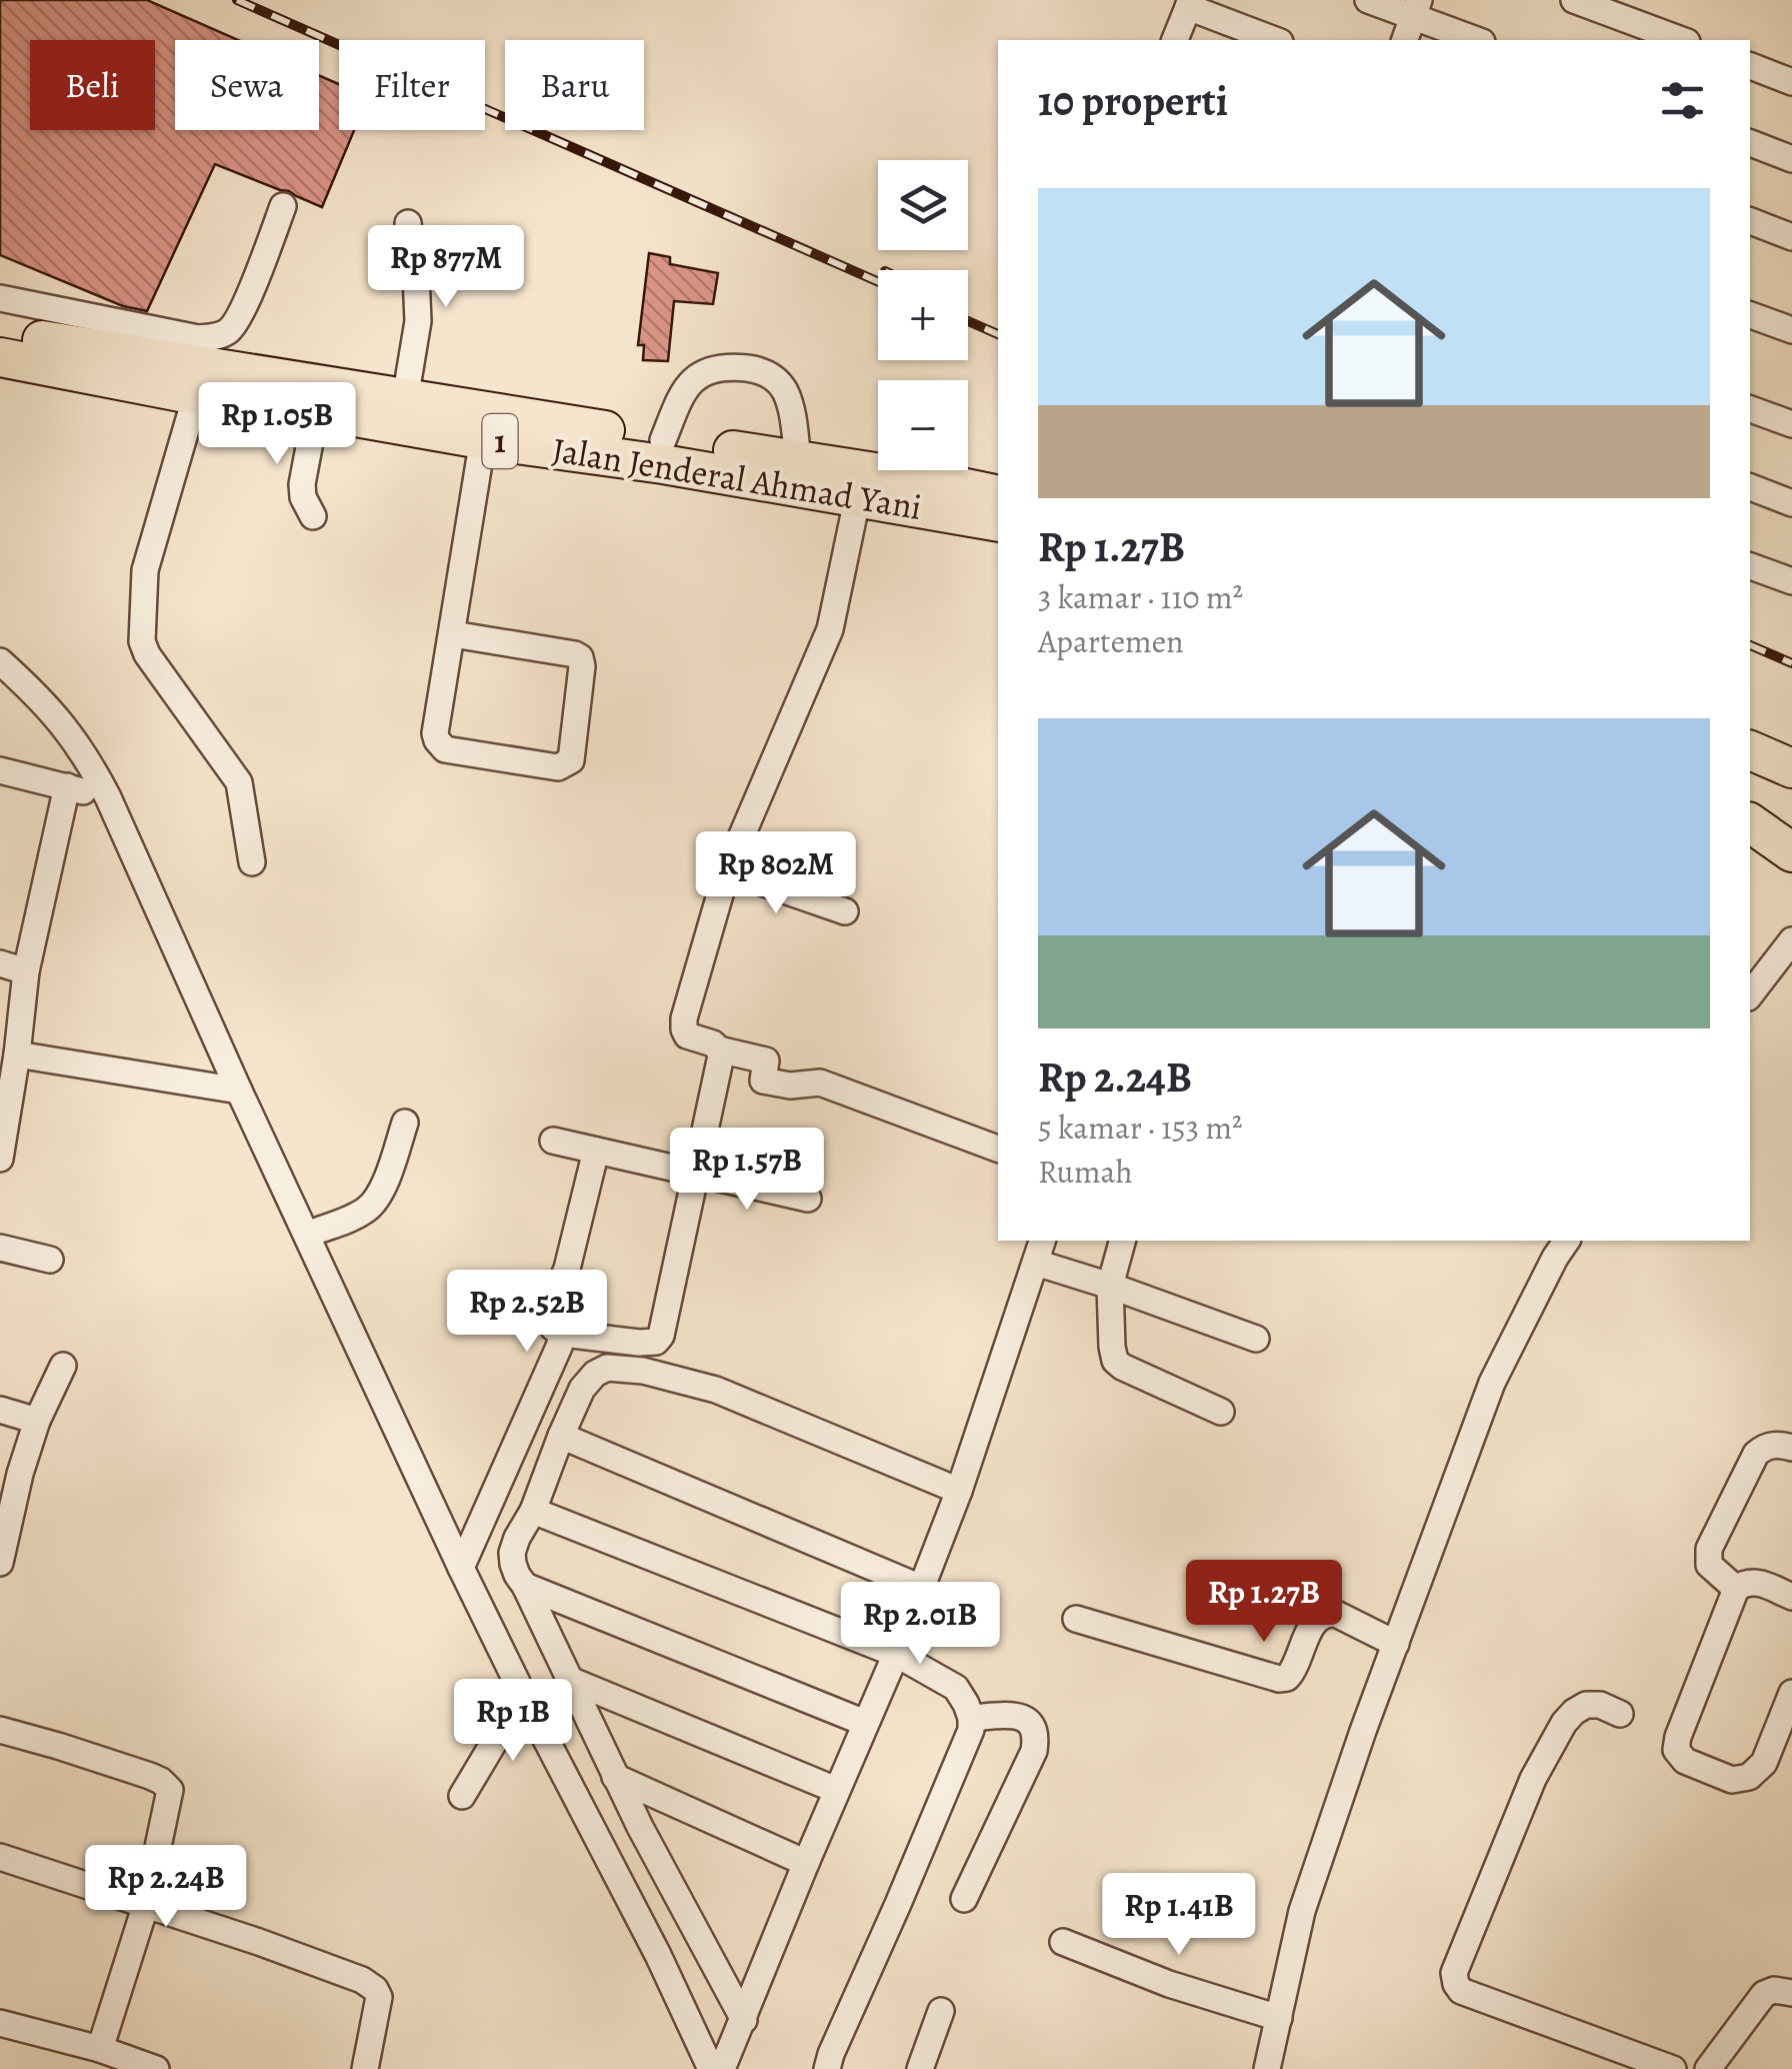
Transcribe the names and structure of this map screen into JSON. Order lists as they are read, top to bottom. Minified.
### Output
{"streets":{"highway":["1","Jalan Jenderal Ahmad Yani"]},"page":{"chip":["Beli","Sewa","Filter","Baru"],"heading":"10 properti","map_buttons":["+","−"],"list":[{"name":"Rp 1.27B","note":"3 kamar · 110 m² · Apartemen"},{"name":"Rp 2.24B","note":"5 kamar · 153 m² · Rumah"}],"price":["Rp 877M","Rp 1.05B","Rp 802M","Rp 1.57B","Rp 2.52B","Rp 1.27B","Rp 2.01B","Rp 1B","Rp 2.24B","Rp 1.41B"]}}
